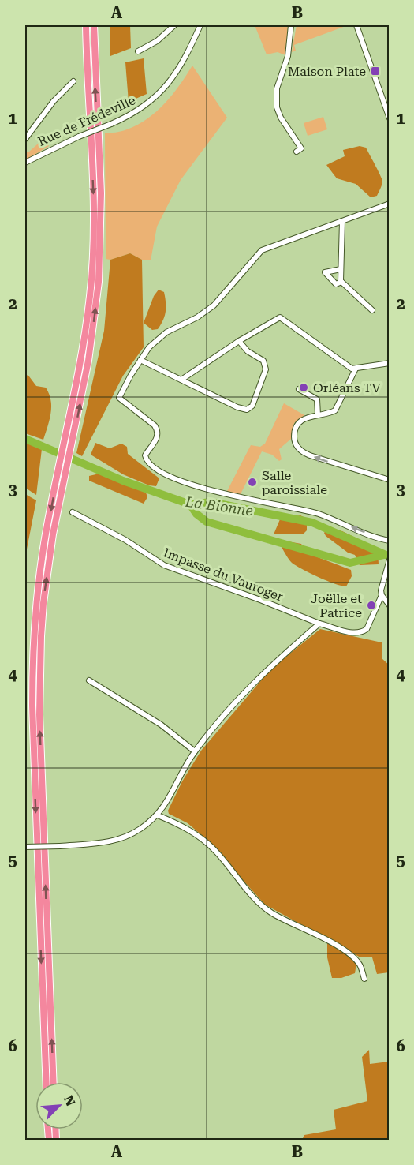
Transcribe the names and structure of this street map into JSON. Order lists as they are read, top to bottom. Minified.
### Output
{"streets":{"street":["Rue de Frédeville","Impasse du Vauroger"]},"water":["La Bionne"],"places":{"transit":["Maison Plate"],"other":["Orléans TV","Salle paroissiale","Joëlle et Patrice"]},"north":"top right","grid":{"columns":["A","B"],"rows":["1","2","3","4","5","6"]}}
